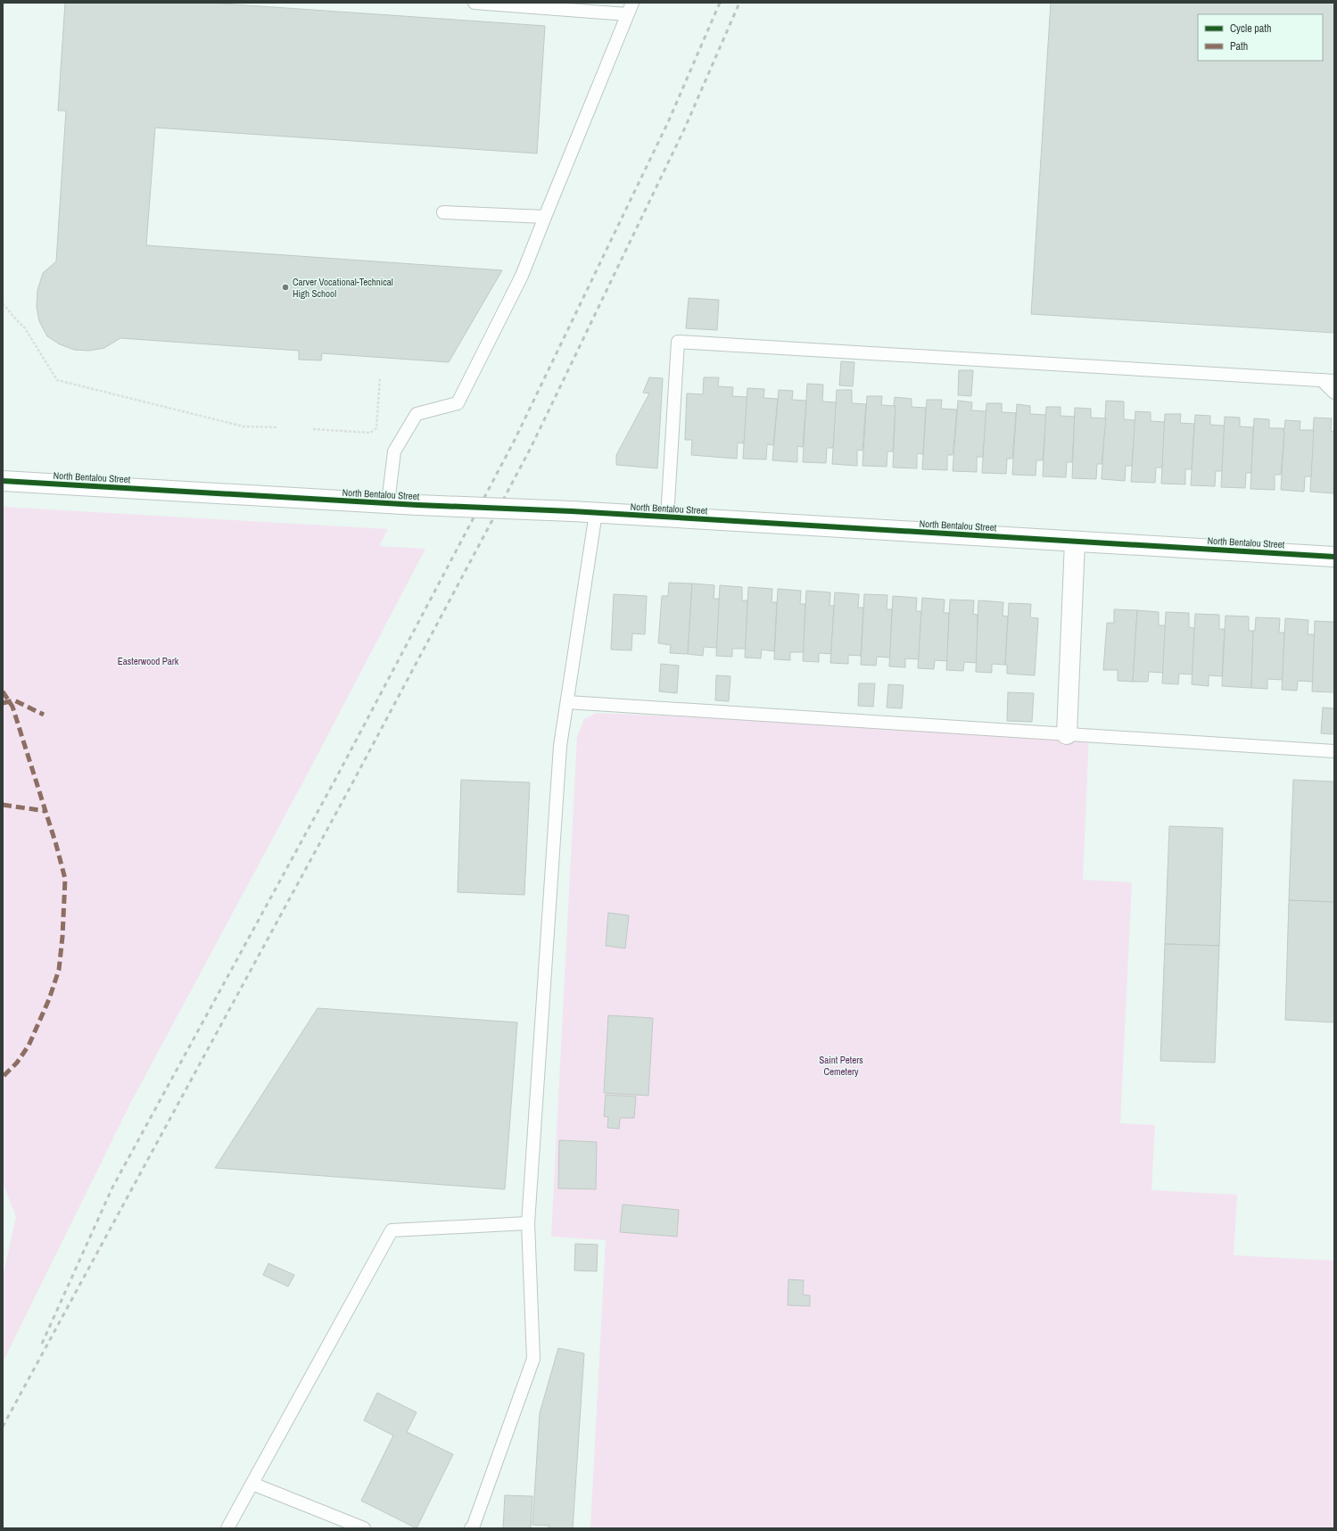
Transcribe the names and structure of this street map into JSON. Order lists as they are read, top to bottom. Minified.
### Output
{"streets":{"street":["North Bentalou Street"]},"parks":["Easterwood Park","Saint Peters Cemetery"],"places":["Carver Vocational-Technical High School"],"legend":["Cycle path","Path"]}
